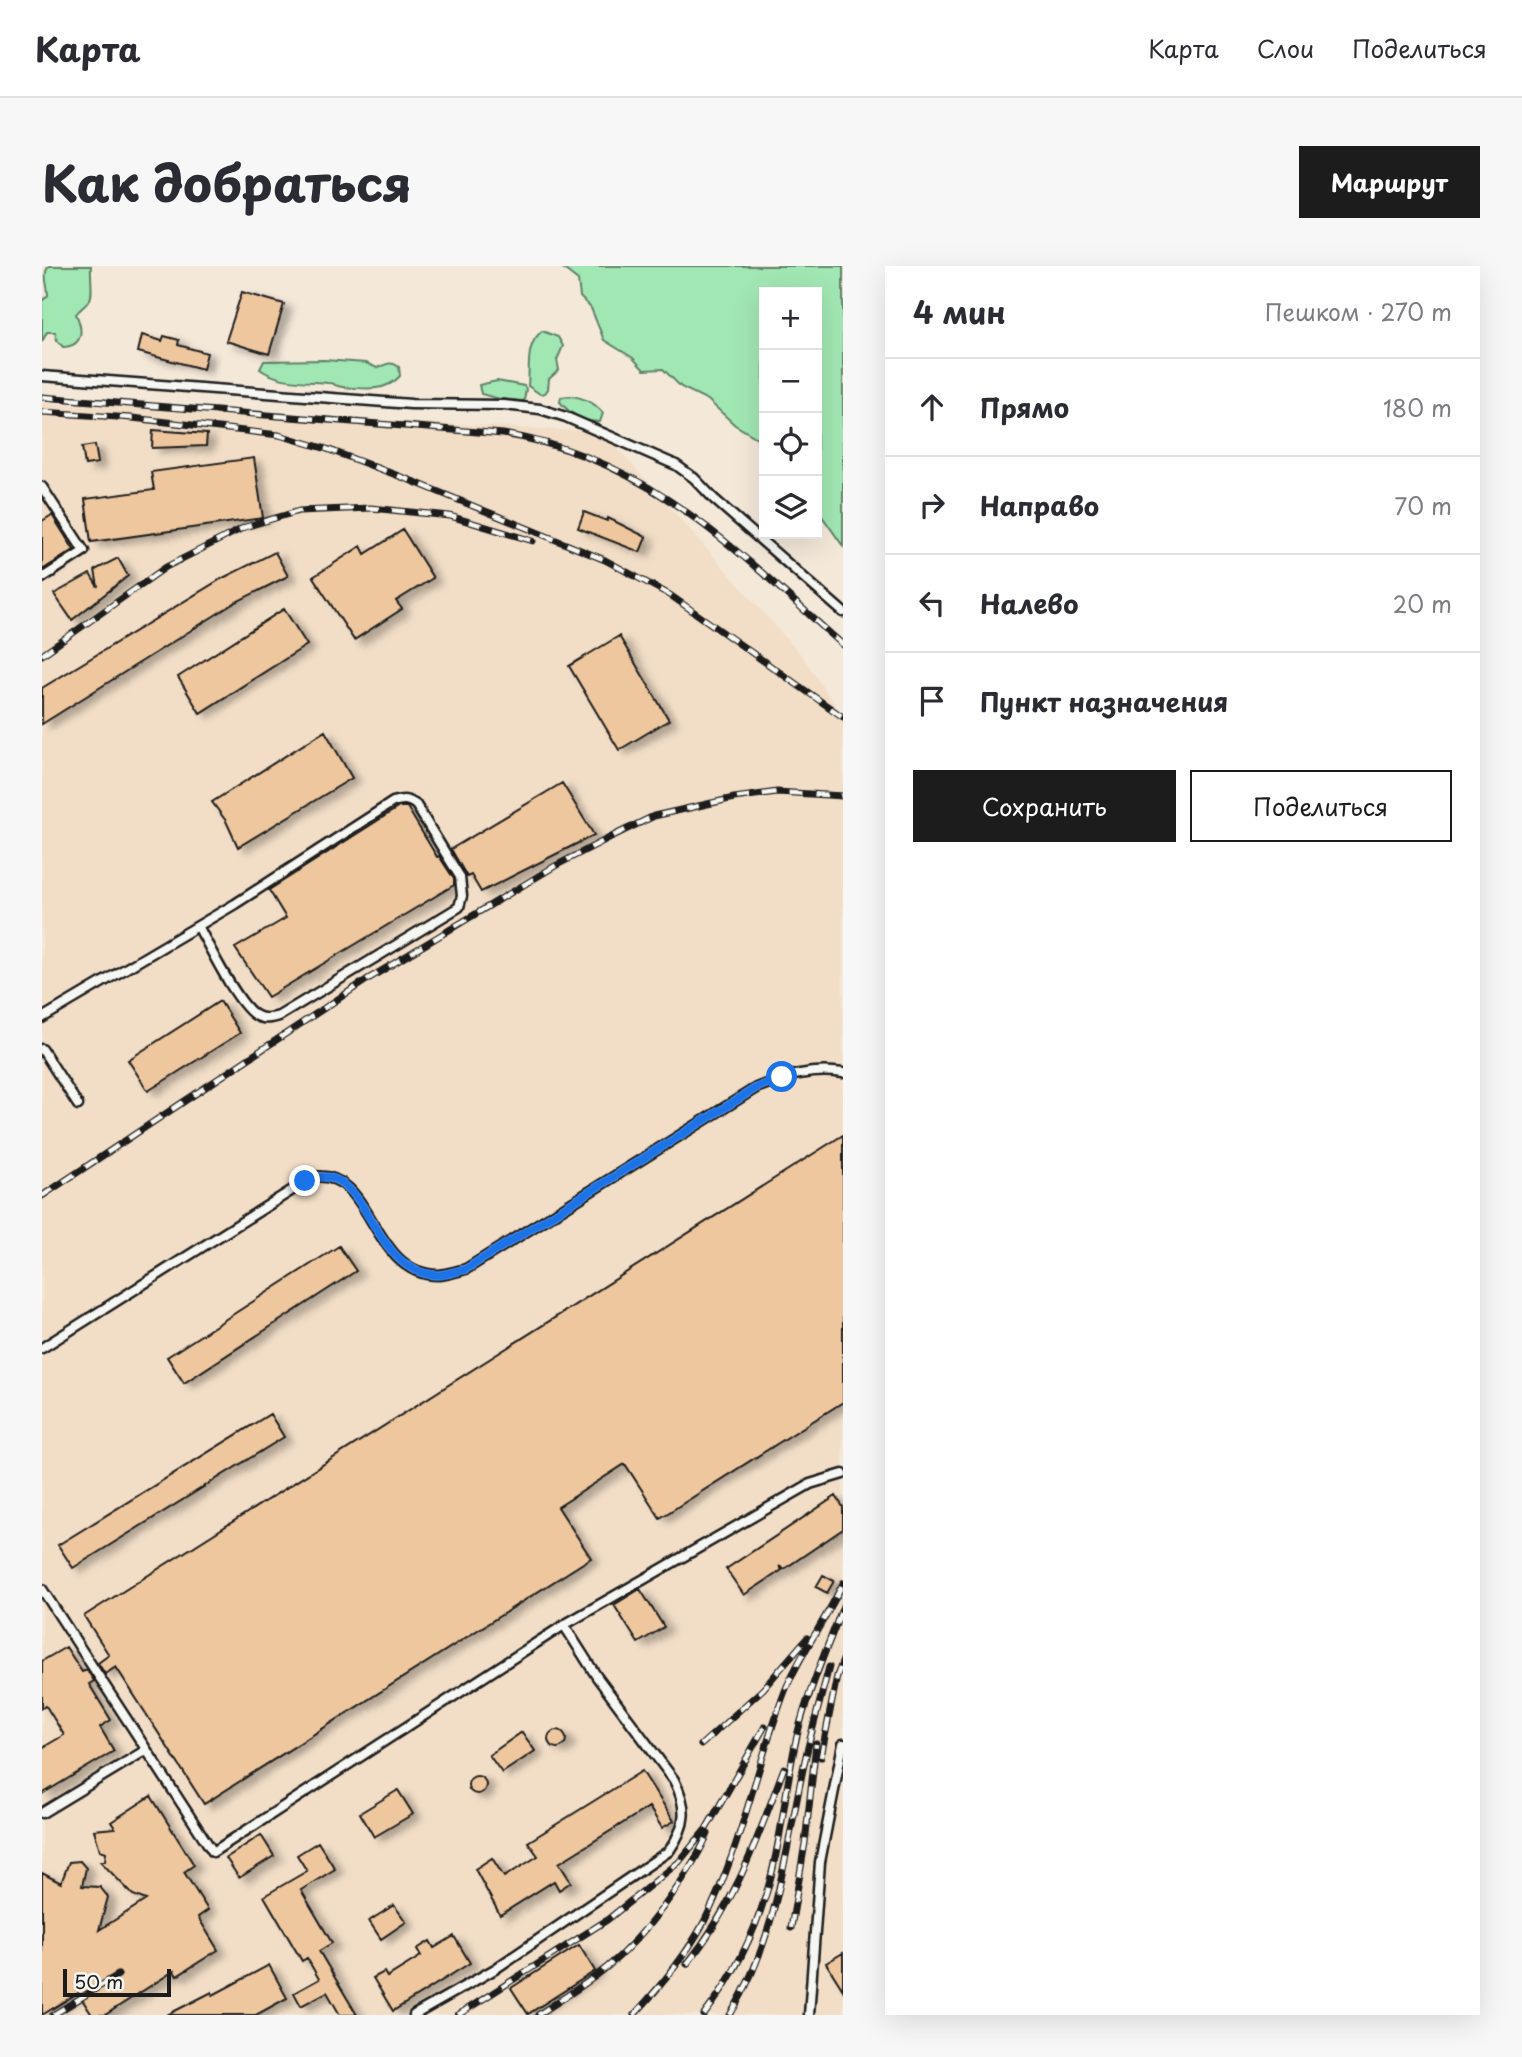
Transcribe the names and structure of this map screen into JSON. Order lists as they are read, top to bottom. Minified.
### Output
{"scale_bar":"50 m","page":{"header":"Карта","nav":["Карта","Слои","Поделиться"],"title":"Как добраться","buttons":["Маршрут",["Сохранить","Поделиться"]],"heading":["4 мин","Пешком · 270 m"],"map_buttons":["+","−"],"list":[["Прямо","180 m"],["Направо","70 m"],["Налево","20 m"],"Пункт назначения"],"scale":"50 m"}}
